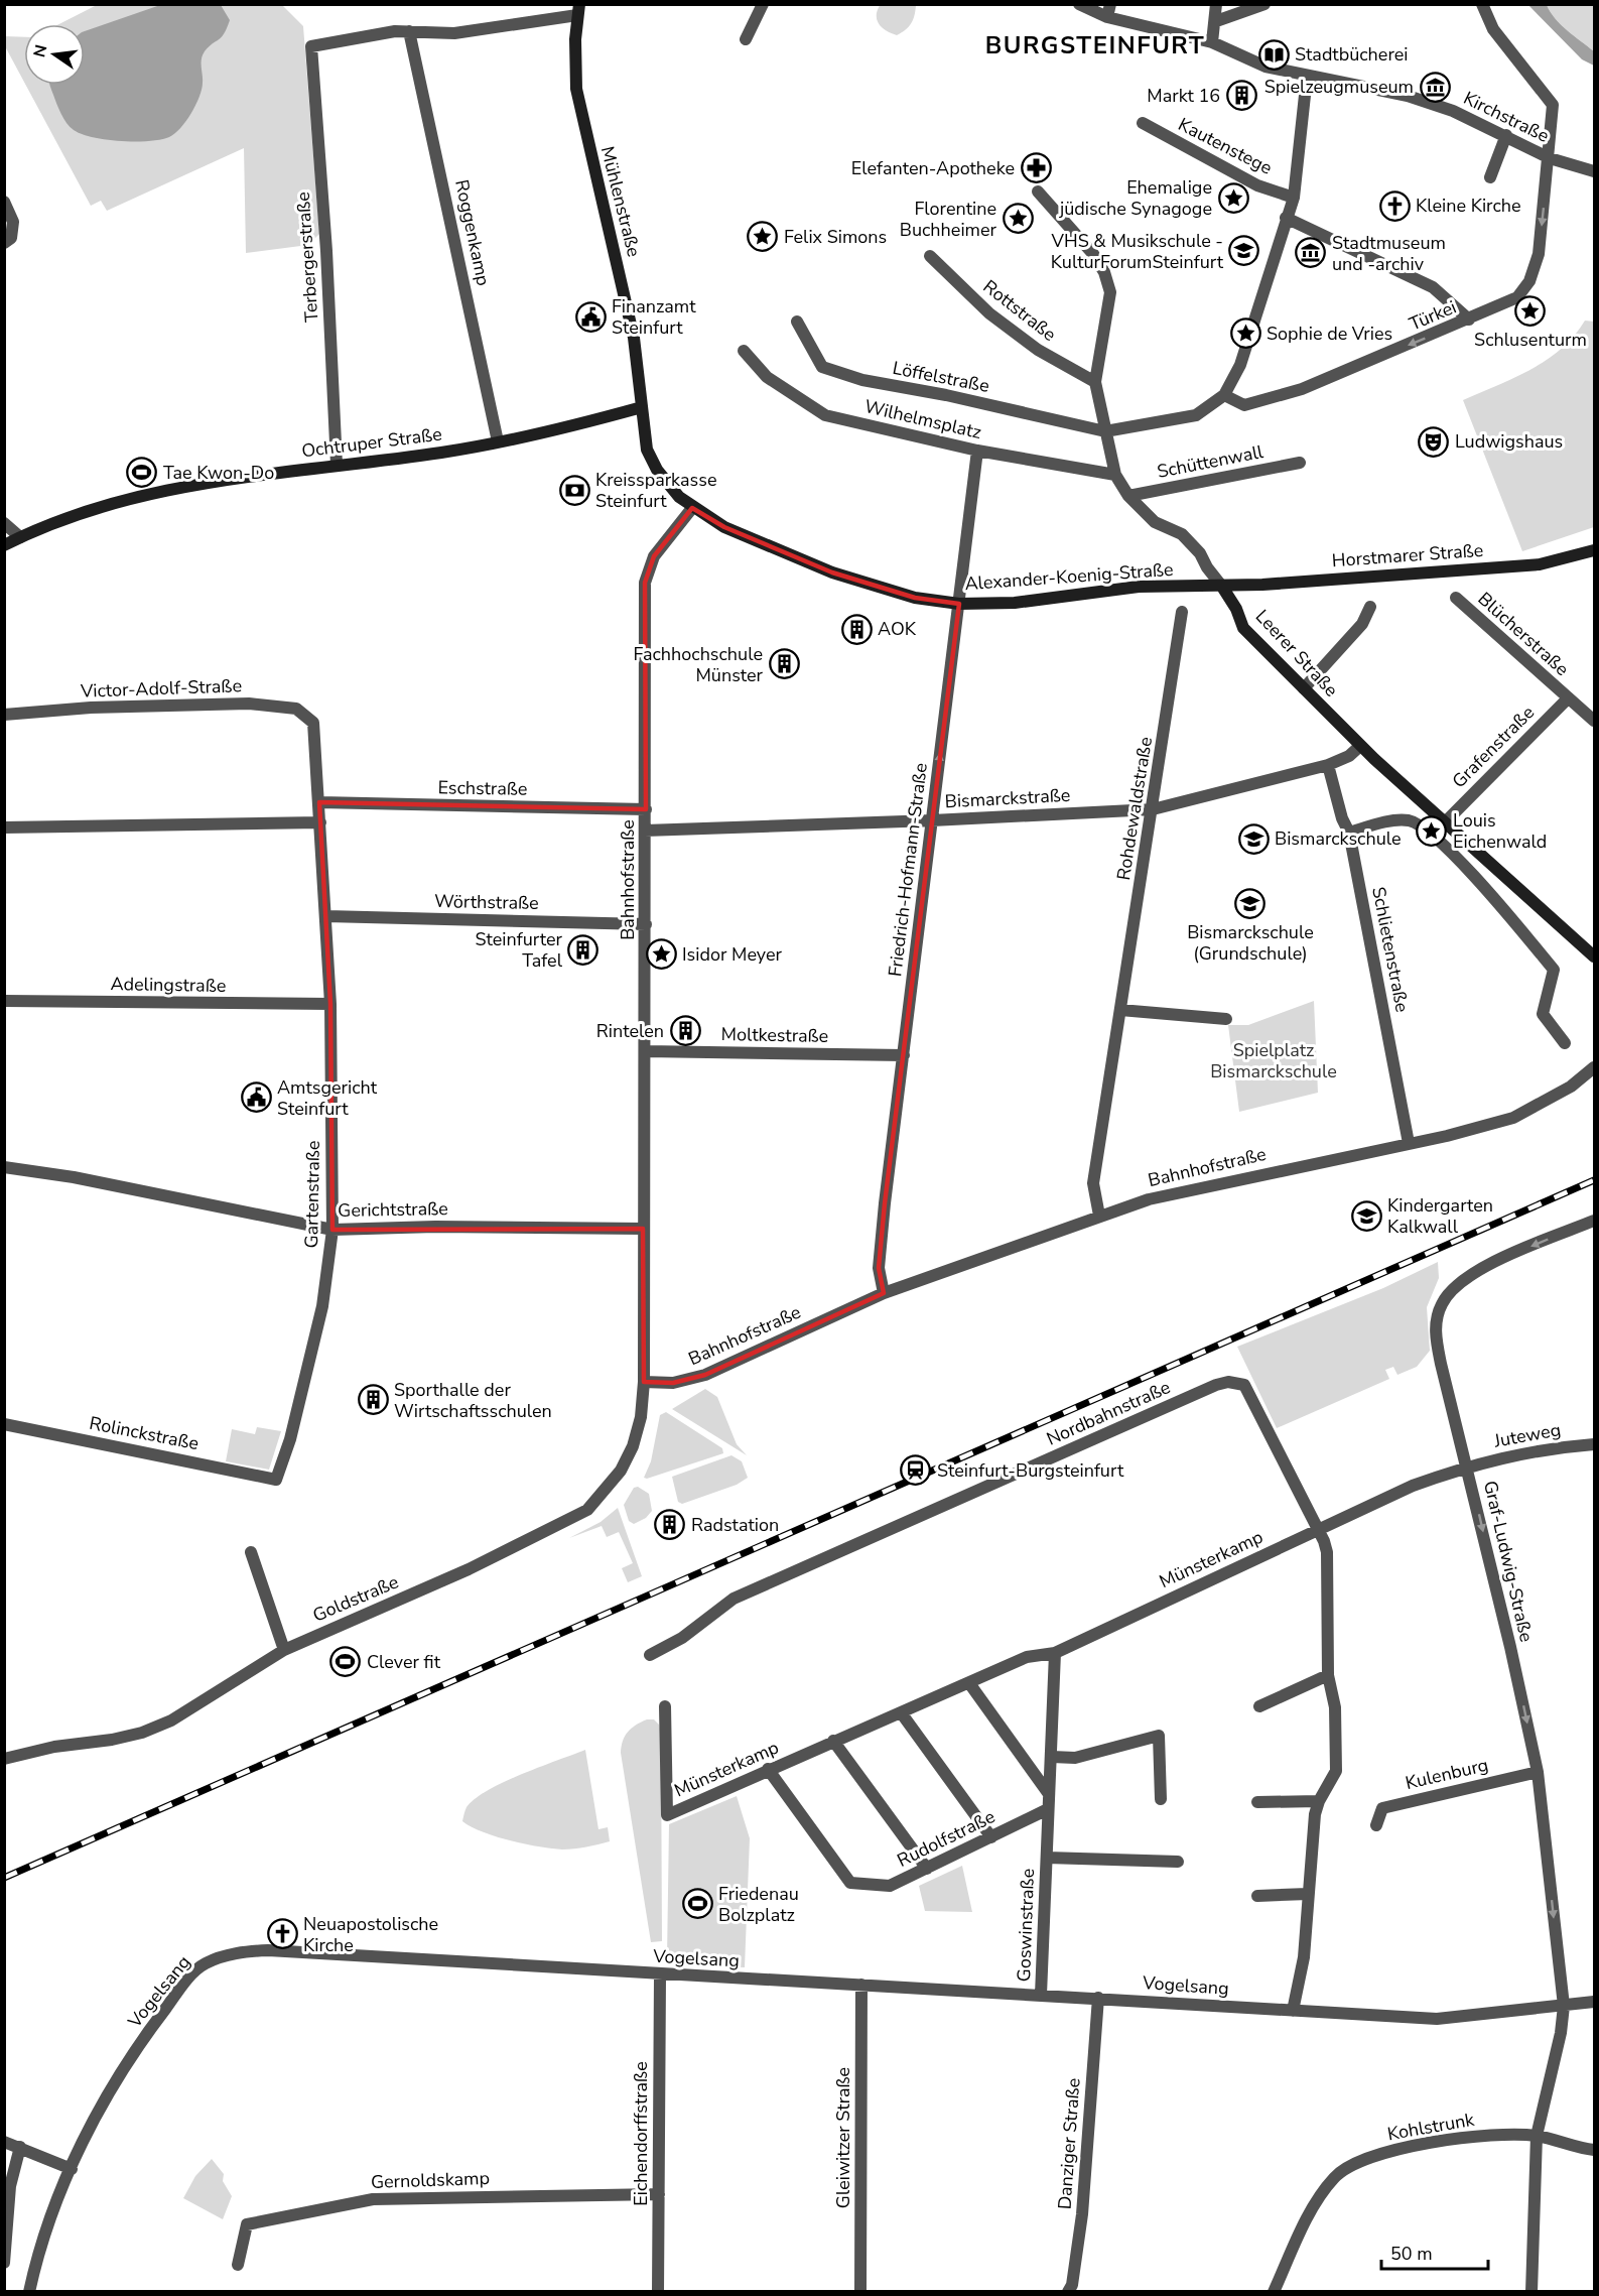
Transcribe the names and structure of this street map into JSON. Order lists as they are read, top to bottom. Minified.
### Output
{"streets":{"main road":["Mühlenstraße","Ochtruper Straße","Horstmarer Straße","Alexander-Koenig-Straße","Leerer Straße"],"street":["Kirchstraße","Kautenstege","Roggenkamp","Terbergerstraße","Rottstraße","Türkei","Löffelstraße","Wilhelmsplatz","Schüttenwall","Blücherstraße","Victor-Adolf-Straße","Grafenstraße","Eschstraße","Bismarckstraße","Rohdewaldstraße","Friedrich-Hofmann-Straße","Bahnhofstraße","Wörthstraße","Schlietenstraße","Adelingstraße","Moltkestraße","Gartenstraße","Gerichtstraße","Nordbahnstraße","Rolinckstraße","Juteweg","Münsterkamp","Graf-Ludwig-Straße","Goldstraße","Kulenburg","Rudolfstraße","Goswinstraße","Vogelsang","Kohlstrunk","Eichendorffstraße","Gleiwitzer Straße","Danziger Straße","Gernoldskamp"]},"crossings":[["Kirchstraße","Türkei"],["Mühlenstraße","Ochtruper Straße"],["Mühlenstraße","Alexander-Koenig-Straße"],["Roggenkamp","Terbergerstraße"],["Roggenkamp","Ochtruper Straße"],["Terbergerstraße","Ochtruper Straße"],["Rottstraße","Leerer Straße"],["Löffelstraße","Leerer Straße"],["Wilhelmsplatz","Leerer Straße"],["Wilhelmsplatz","Friedrich-Hofmann-Straße"],["Ochtruper Straße","Alexander-Koenig-Straße"],["Schüttenwall","Leerer Straße"],["Horstmarer Straße","Alexander-Koenig-Straße"],["Horstmarer Straße","Leerer Straße"],["Alexander-Koenig-Straße","Leerer Straße"],["Alexander-Koenig-Straße","Friedrich-Hofmann-Straße"],["Alexander-Koenig-Straße","Bahnhofstraße"],["Blücherstraße","Grafenstraße"],["Leerer Straße","Grafenstraße"],["Leerer Straße","Bismarckstraße"],["Victor-Adolf-Straße","Gartenstraße"],["Eschstraße","Bahnhofstraße"],["Eschstraße","Gartenstraße"],["Bismarckstraße","Rohdewaldstraße"],["Bismarckstraße","Friedrich-Hofmann-Straße"],["Bismarckstraße","Bahnhofstraße"],["Bismarckstraße","Schlietenstraße"],["Rohdewaldstraße","Bahnhofstraße"],["Friedrich-Hofmann-Straße","Bahnhofstraße"],["Friedrich-Hofmann-Straße","Moltkestraße"],["Bahnhofstraße","Wörthstraße"],["Bahnhofstraße","Schlietenstraße"],["Bahnhofstraße","Moltkestraße"],["Bahnhofstraße","Gerichtstraße"],["Bahnhofstraße","Goldstraße"],["Wörthstraße","Gartenstraße"],["Adelingstraße","Gartenstraße"],["Gartenstraße","Gerichtstraße"],["Gartenstraße","Rolinckstraße"],["Nordbahnstraße","Münsterkamp"],["Nordbahnstraße","Vogelsang"],["Juteweg","Münsterkamp"],["Juteweg","Graf-Ludwig-Straße"],["Münsterkamp","Graf-Ludwig-Straße"],["Münsterkamp","Rudolfstraße"],["Münsterkamp","Goswinstraße"],["Graf-Ludwig-Straße","Kulenburg"],["Graf-Ludwig-Straße","Vogelsang"],["Rudolfstraße","Goswinstraße"],["Goswinstraße","Vogelsang"],["Vogelsang","Eichendorffstraße"],["Vogelsang","Gleiwitzer Straße"],["Vogelsang","Danziger Straße"],["Eichendorffstraße","Gernoldskamp"]],"one_way":["Türkei","Graf-Ludwig-Straße"],"districts":["BURGSTEINFURT"],"parks":["Spielplatz Bismarckschule"],"places":{"library":["Stadtbücherei"],"museum":["Spielzeugmuseum","Stadtmuseum und -archiv"],"building":["Markt 16","AOK","Fachhochschule Münster","Steinfurter Tafel","Rintelen","Sporthalle der Wirtschaftsschulen","Radstation"],"pharmacy":["Elefanten-Apotheke"],"place":["Ehemalige jüdische Synagoge","Florentine Buchheimer","Felix Simons","Schlusenturm","Sophie de Vries","Louis Eichenwald","Isidor Meyer"],"church":["Kleine Kirche","Neuapostolische Kirche"],"school or university":["VHS & Musikschule - KulturForumSteinfurt","Bismarckschule","Bismarckschule (Grundschule)","Kindergarten Kalkwall"],"public building":["Finanzamt Steinfurt","Amtsgericht Steinfurt"],"theatre":["Ludwigshaus"],"sports":["Tae Kwon-Do","Clever fit","Friedenau Bolzplatz"],"bank":["Kreissparkasse Steinfurt"],"station":["Steinfurt-Burgsteinfurt"]},"scale_bar":"50 m","north":"left"}
